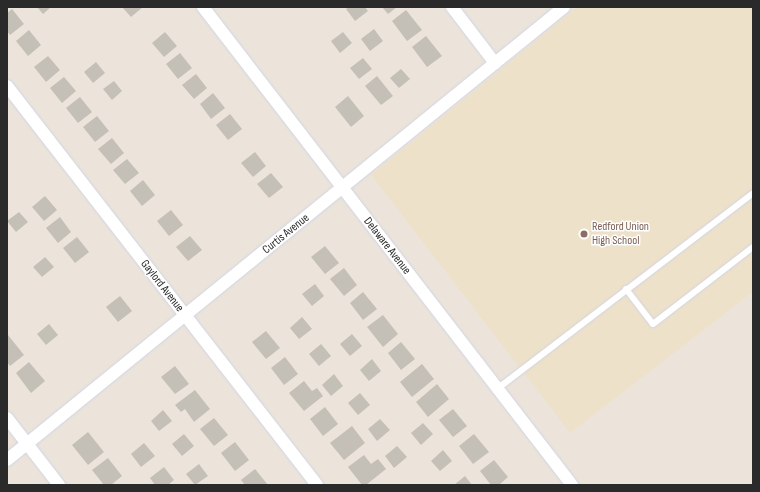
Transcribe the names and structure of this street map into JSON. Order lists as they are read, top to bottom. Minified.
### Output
{"streets":{"street":["Curtis Avenue","Delaware Avenue","Gaylord Avenue"]},"crossings":[["Curtis Avenue","Delaware Avenue"],["Curtis Avenue","Gaylord Avenue"]],"places":["Redford Union High School"]}
